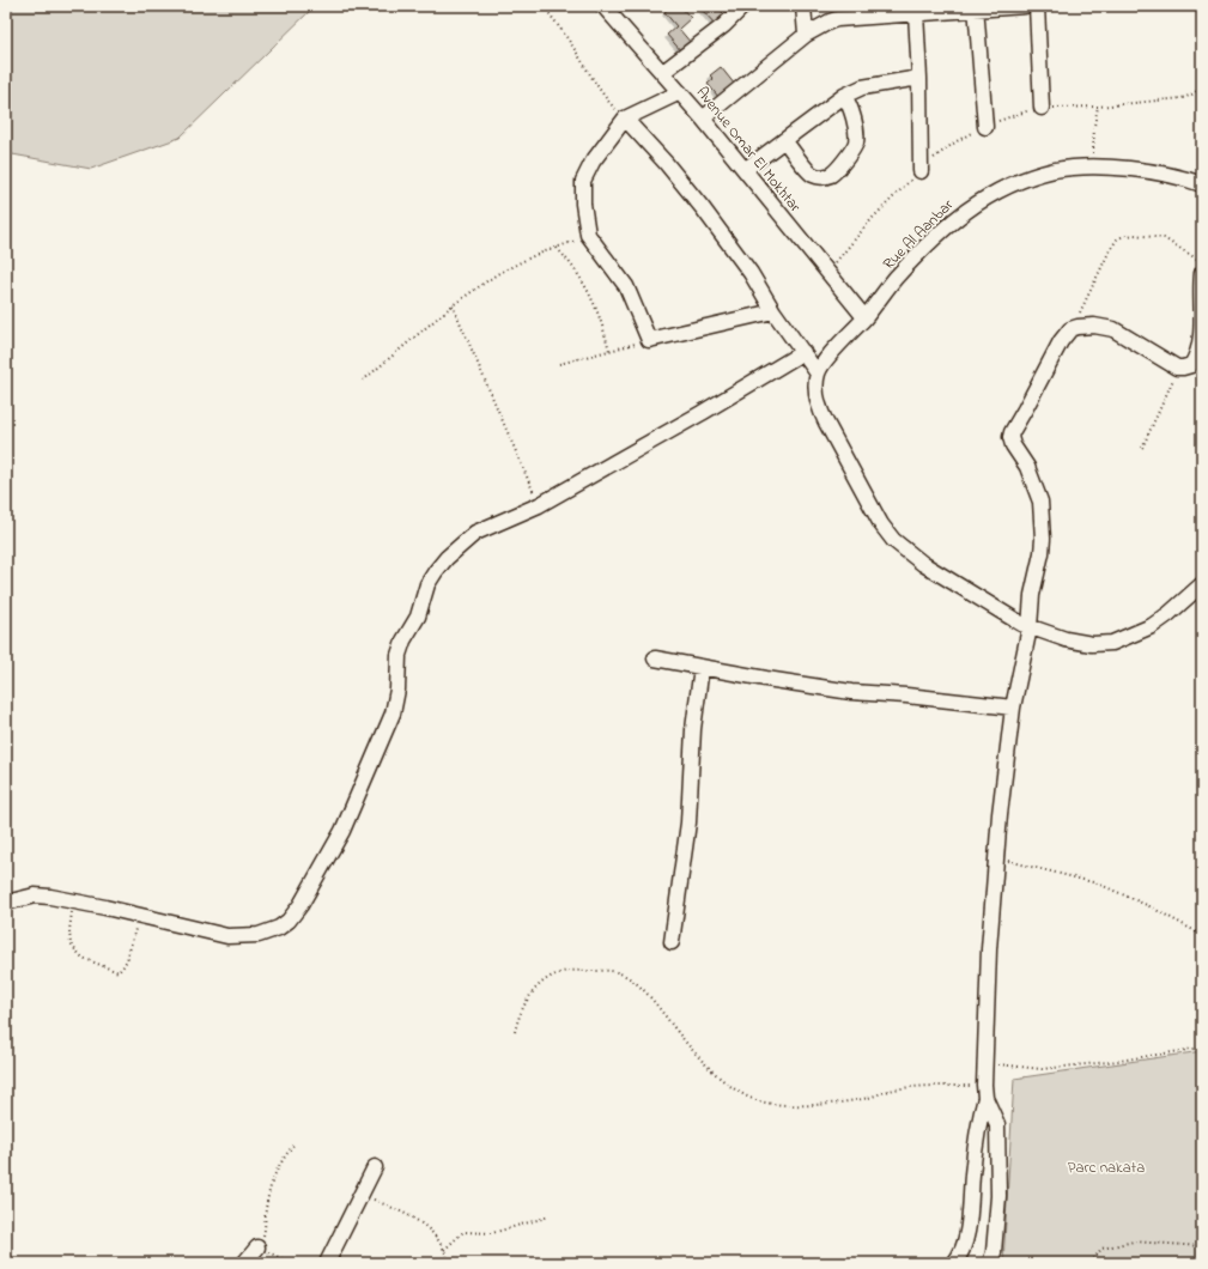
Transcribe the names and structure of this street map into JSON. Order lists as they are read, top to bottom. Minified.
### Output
{"streets":{"street":["Avenue Omar El Mokhtar","Rue Al Aanbar"]},"crossings":[["Avenue Omar El Mokhtar","Rue Al Aanbar"]],"parks":["Parc nakata"]}
